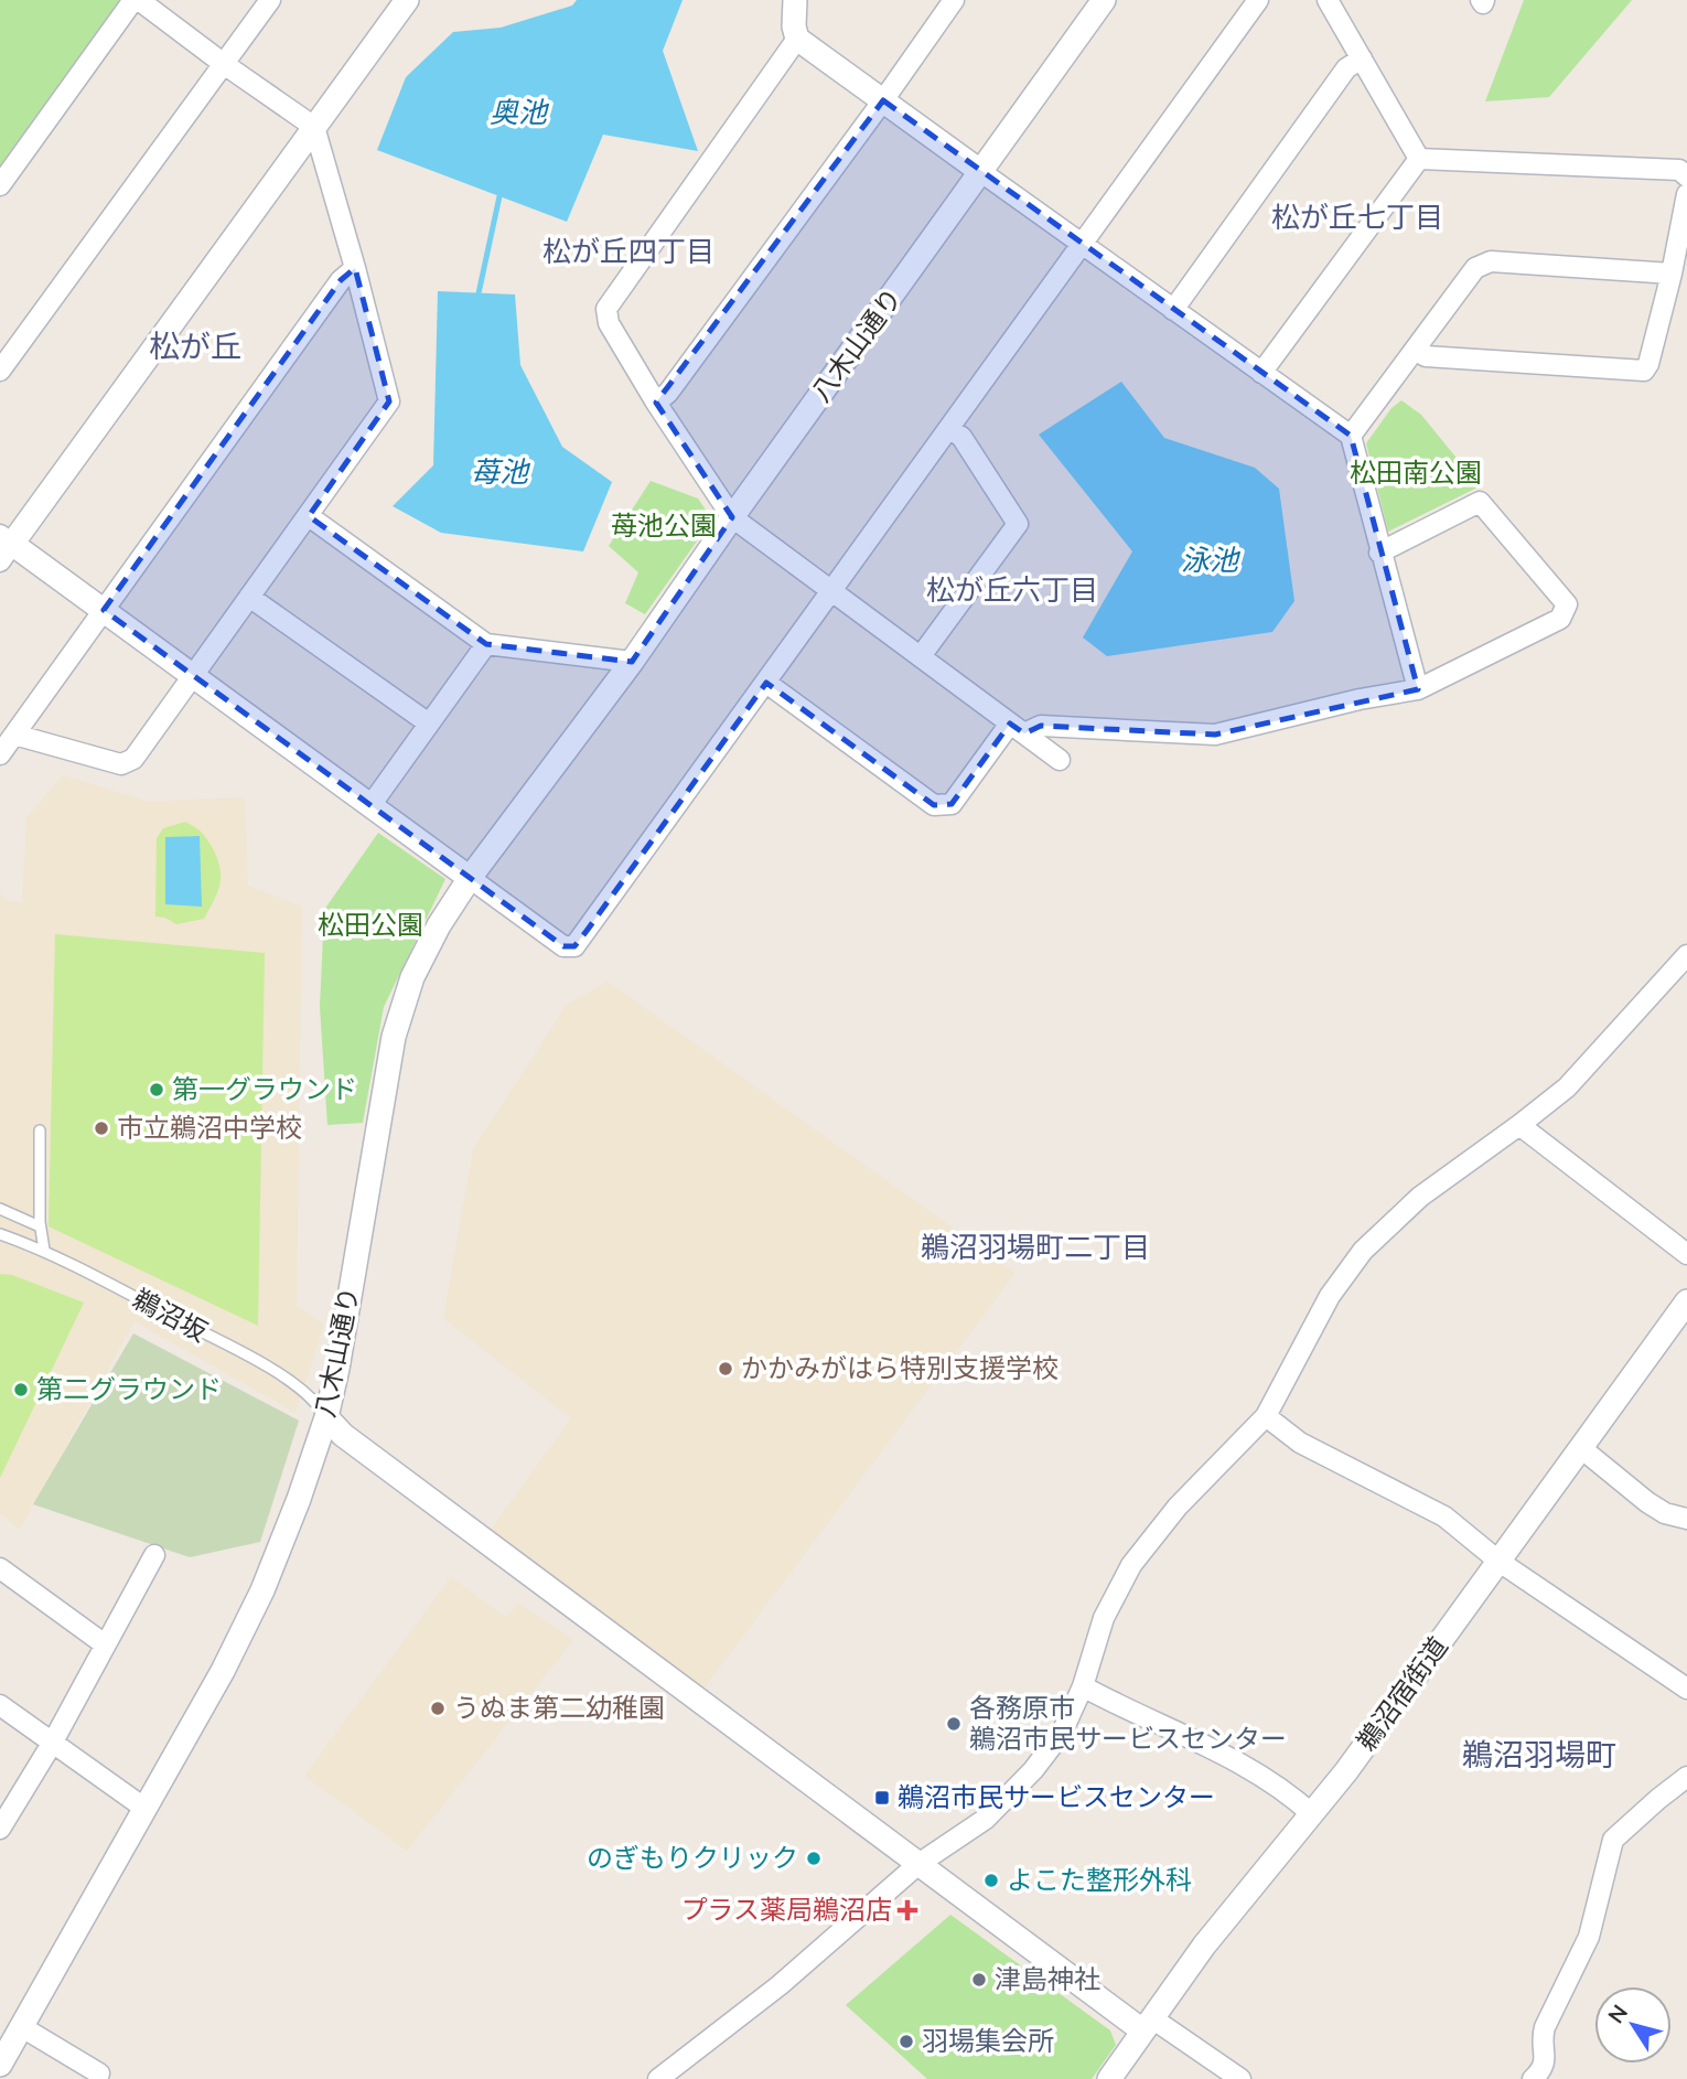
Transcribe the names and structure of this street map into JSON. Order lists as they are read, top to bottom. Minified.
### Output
{"streets":{"street":["八木山通り","鵜沼宿街道"],"lane":["鵜沼坂"]},"crossings":[["八木山通り","鵜沼坂"]],"districts":["松が丘七丁目","松が丘四丁目","松が丘","松が丘六丁目","鵜沼羽場町二丁目","鵜沼羽場町"],"water":["奥池","苺池","泳池"],"parks":["松田南公園","苺池公園","松田公園"],"places":{"other":["第一グラウンド","市立鵜沼中学校","かかみがはら特別支援学校","第二グラウンド","うぬま第二幼稚園","各務原市 鵜沼市民サービスセンター","のぎもりクリック","よこた整形外科","津島神社","羽場集会所"],"transit":["鵜沼市民サービスセンター"],"health":["プラス薬局鵜沼店"]},"north":"top left"}
